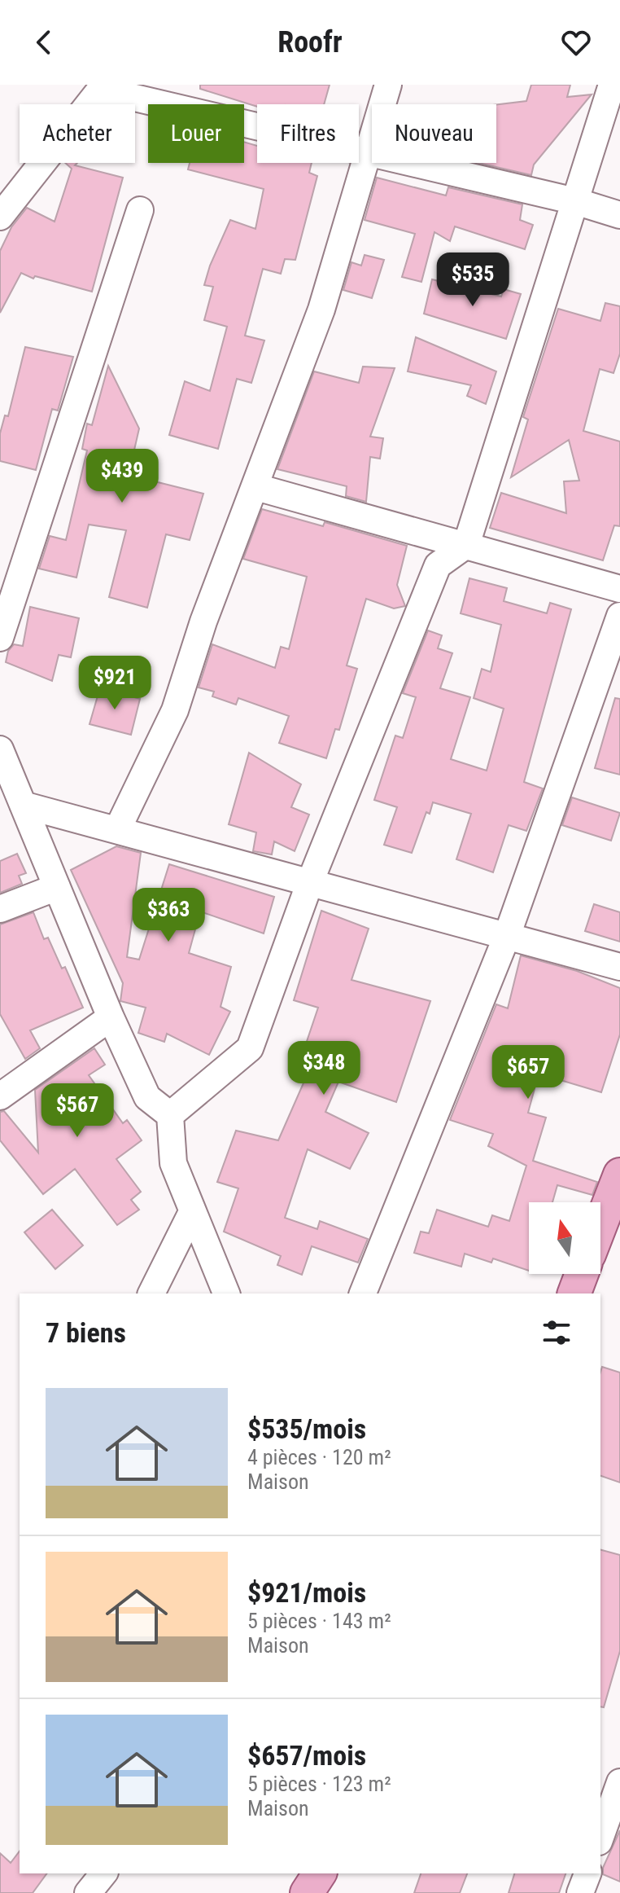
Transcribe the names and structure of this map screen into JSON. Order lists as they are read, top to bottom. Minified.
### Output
{"north":"top","page":{"header":"Roofr","chip":["Acheter","Louer","Filtres","Nouveau"],"price":["$535","$439","$921","$363","$348","$657","$567"],"heading":"7 biens","list":[{"name":"$535/mois","note":"4 pièces · 120 m² · Maison"},{"name":"$921/mois","note":"5 pièces · 143 m² · Maison"},{"name":"$657/mois","note":"5 pièces · 123 m² · Maison"}]}}
